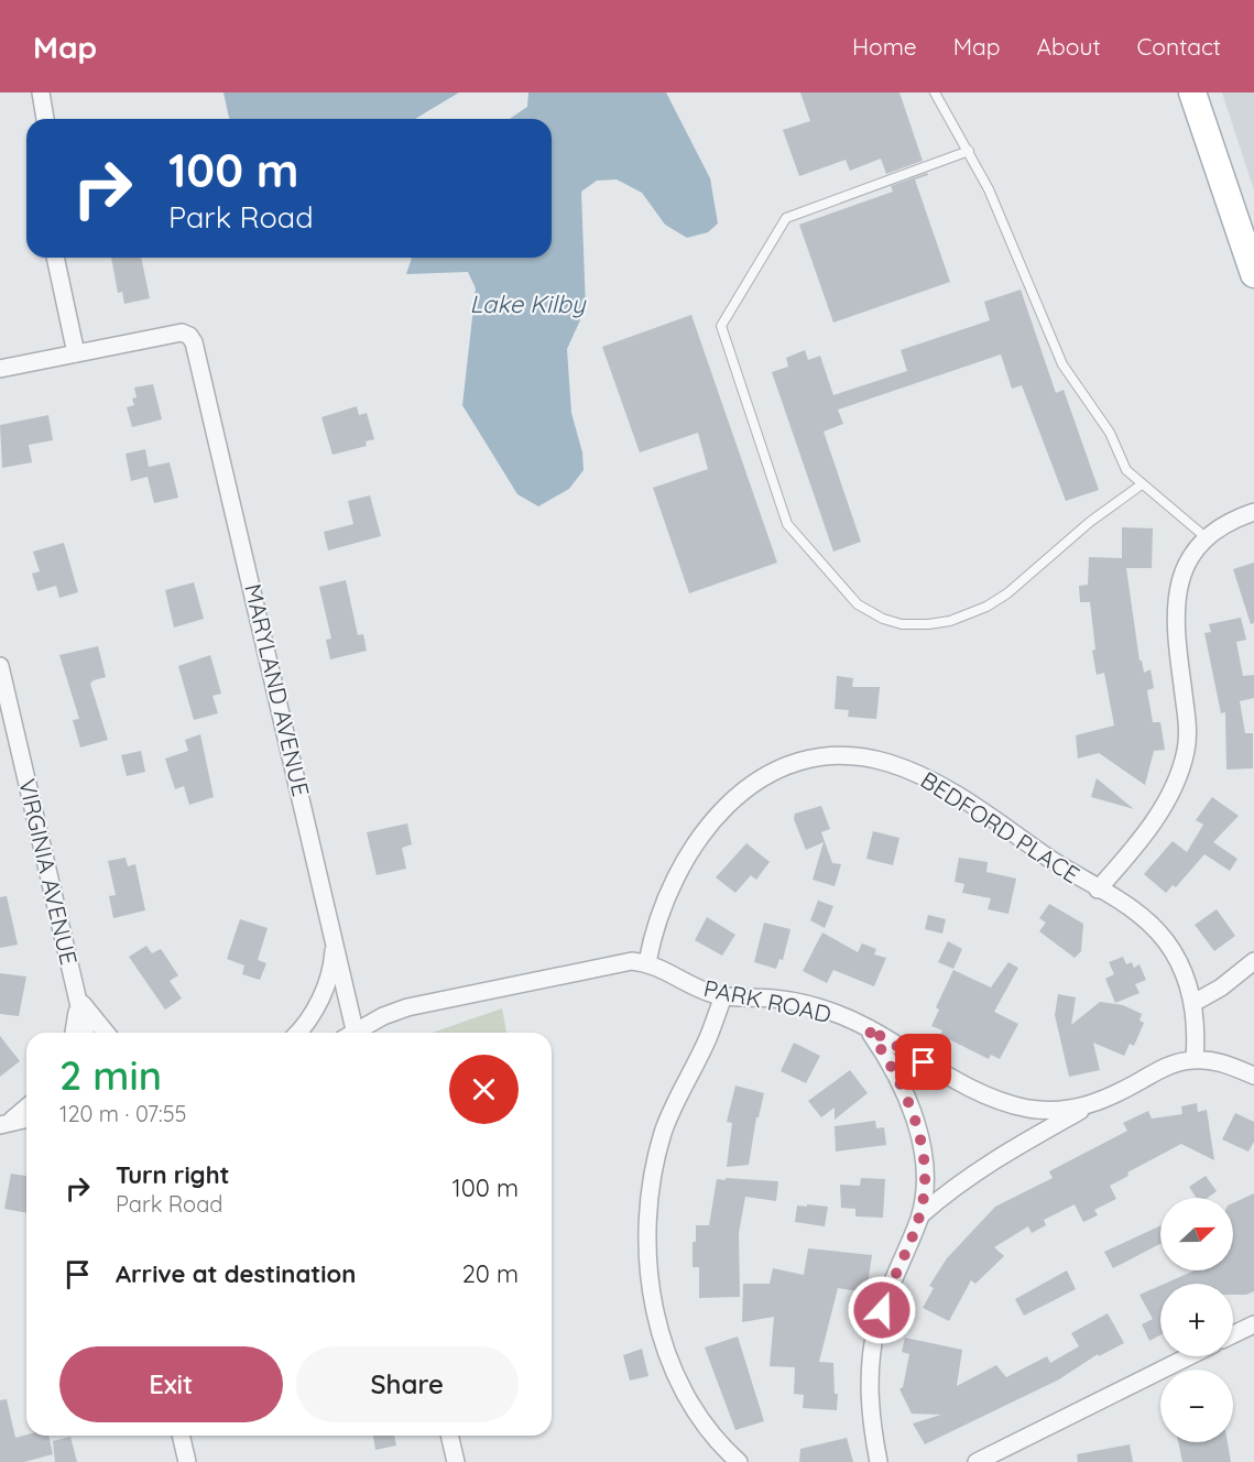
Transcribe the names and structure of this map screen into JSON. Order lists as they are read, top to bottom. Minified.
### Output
{"streets":{"street":["MARYLAND AVENUE","BEDFORD PLACE","VIRGINIA AVENUE","PARK ROAD"]},"crossings":[["BEDFORD PLACE","PARK ROAD"]],"water":["Lake Kilby"],"north":"right","page":{"header":"Map","nav":["Home","Map","About","Contact"],"turn":["100 m","Park Road"],"heading":["2 min","120 m · 07:55"],"list":[{"name":"Turn right","note":"Park Road","value":"100 m"},{"name":"Arrive at destination","value":"20 m"}],"map_buttons":["+","−"],"buttons":["Exit","Share"]}}
